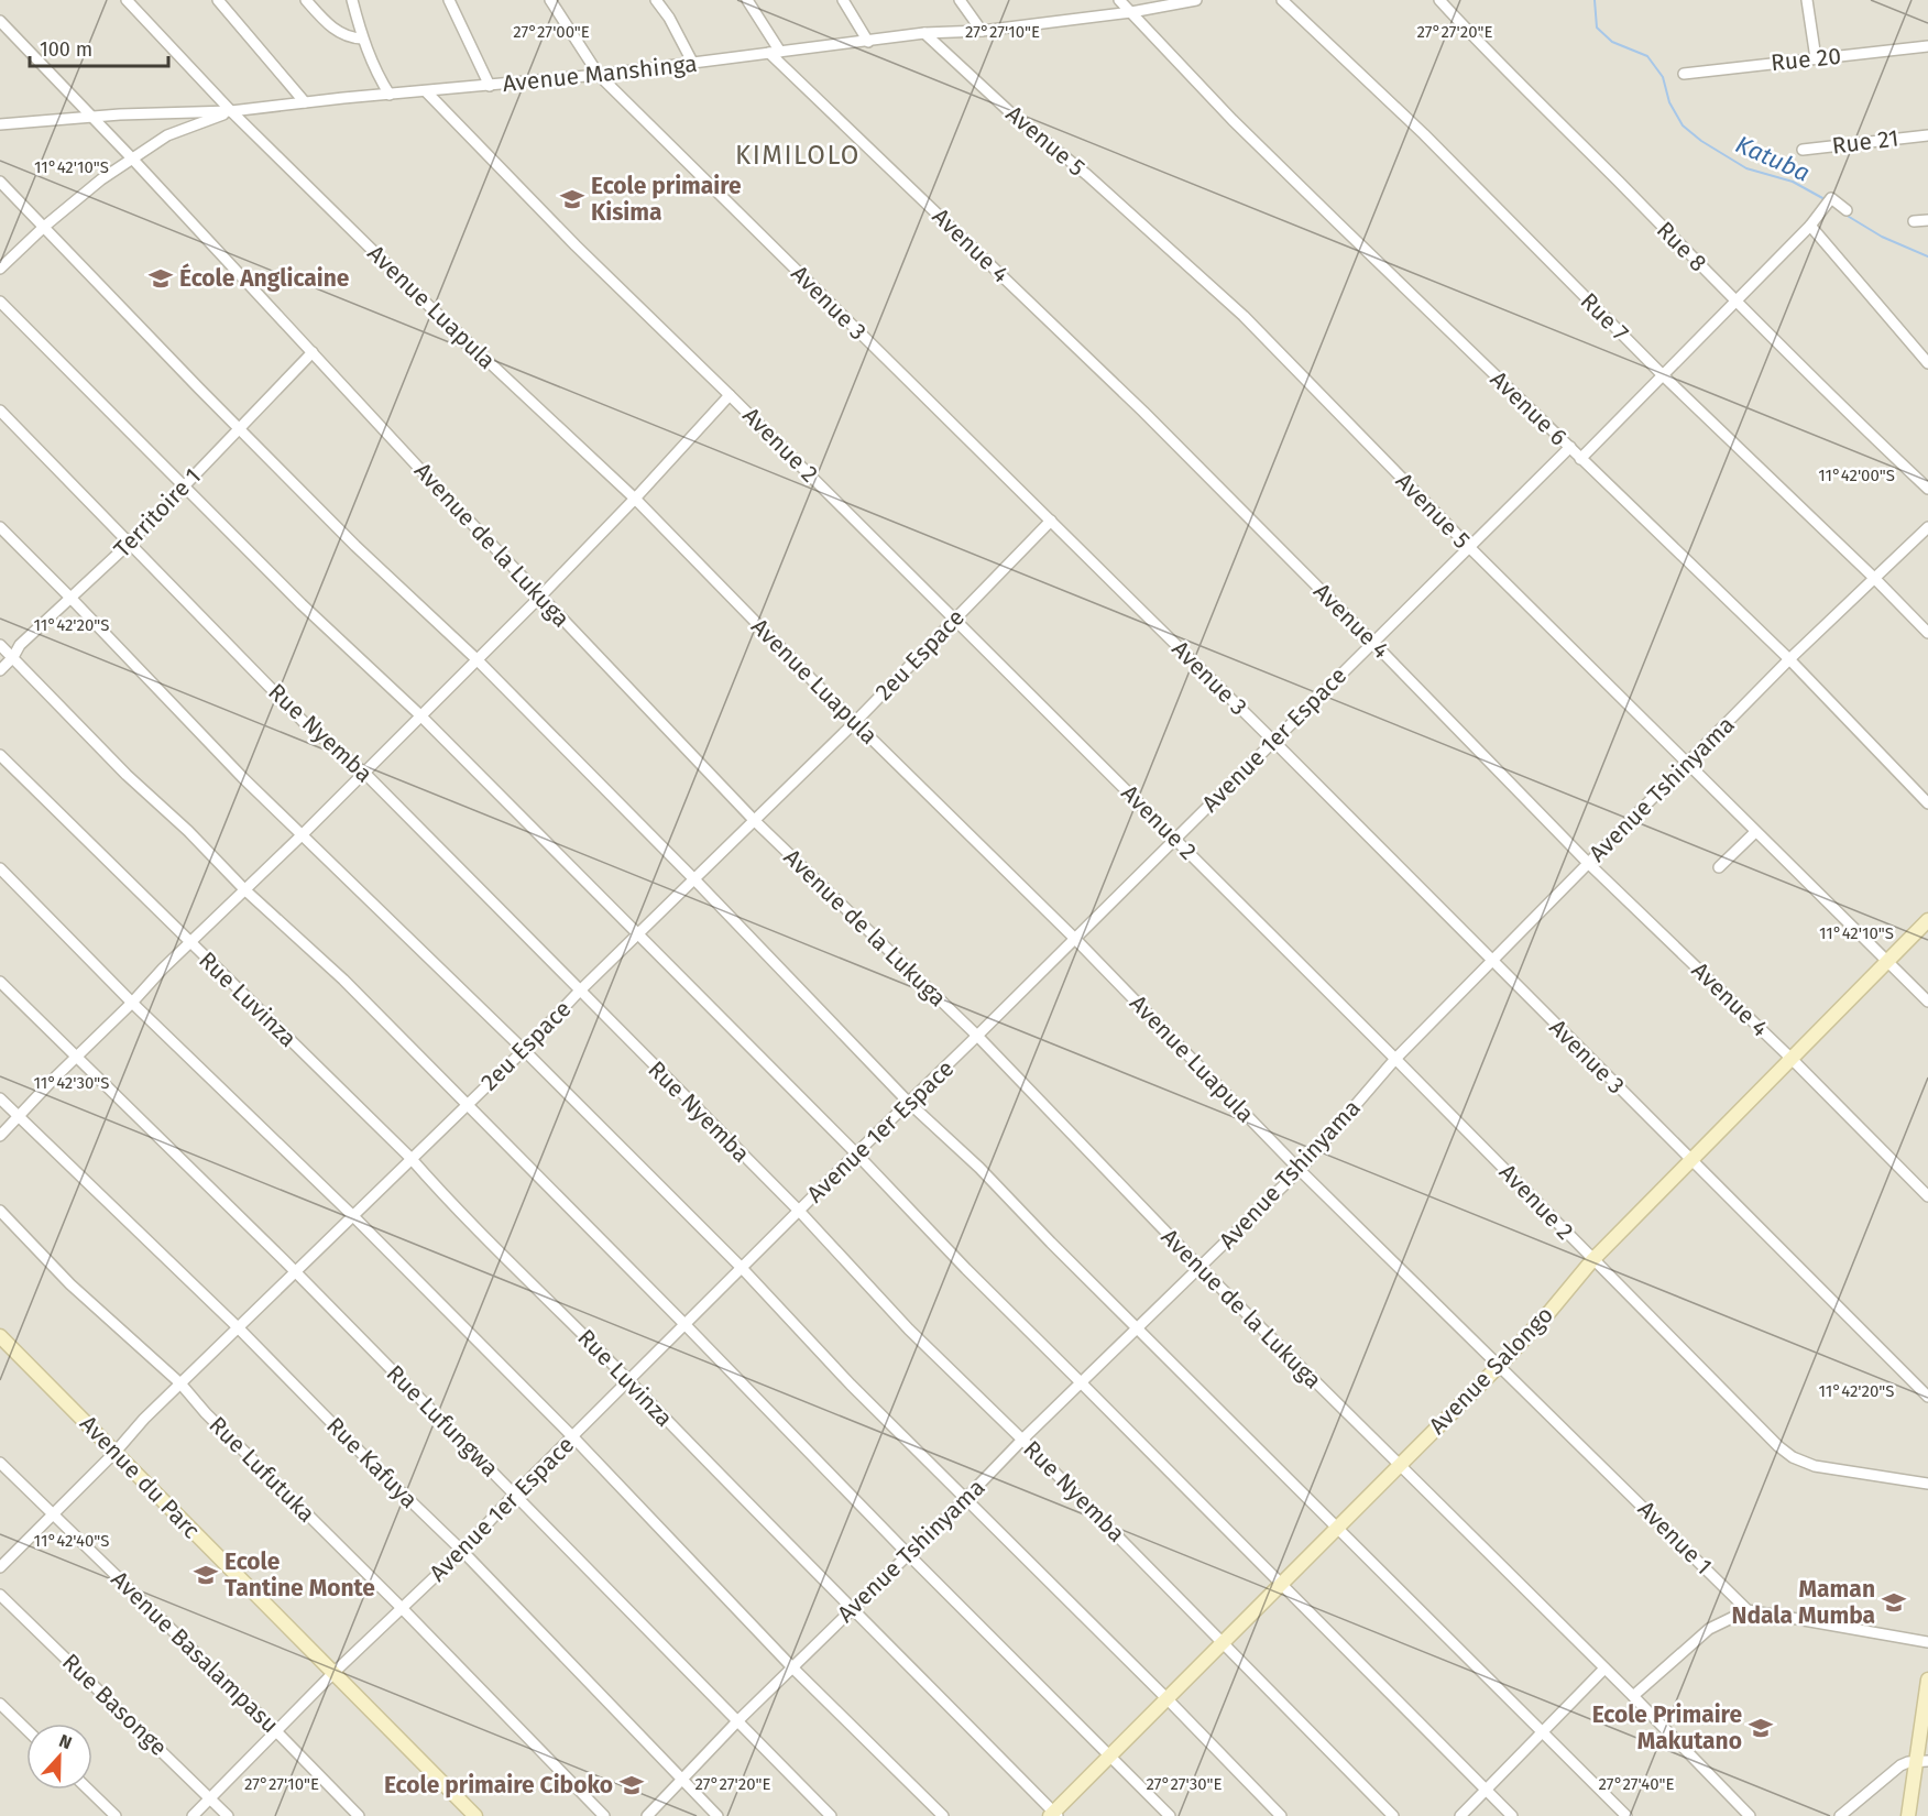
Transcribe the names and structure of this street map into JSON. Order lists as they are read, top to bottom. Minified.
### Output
{"streets":{"street":["Rue 20","Avenue Manshinga","Avenue 5","Rue 21","Avenue 4","Rue 8","Avenue 3","Avenue Luapula","Rue 7","Avenue 6","Avenue 2","Territoire 1","Avenue de la Lukuga","2eu Espace","Rue Nyemba","Avenue 1er Espace","Avenue Tshinyama","Rue Luvinza","Avenue Salongo","Rue Lufungwa","Rue Kafuya","Rue Lufutuka","Avenue du Parc","Avenue 1","Avenue Basalampasu","Rue Basonge"]},"crossings":[["Avenue Manshinga","Avenue 5"],["Avenue Manshinga","Avenue 4"],["Avenue Manshinga","Avenue 3"],["Avenue Manshinga","Avenue Luapula"],["Avenue Manshinga","Avenue 6"],["Avenue Manshinga","Avenue 2"],["Avenue Manshinga","Avenue de la Lukuga"],["Avenue 5","Avenue 1er Espace"],["Avenue 5","Avenue Tshinyama"],["Avenue 5","Avenue Salongo"],["Avenue 4","Avenue 1er Espace"],["Avenue 4","Avenue Tshinyama"],["Avenue 4","Avenue Salongo"],["Avenue 3","2eu Espace"],["Avenue 3","Avenue 1er Espace"],["Avenue 3","Avenue Tshinyama"],["Avenue 3","Avenue Salongo"],["Avenue Luapula","2eu Espace"],["Avenue Luapula","Avenue 1er Espace"],["Avenue Luapula","Avenue Tshinyama"],["Avenue Luapula","Avenue Salongo"],["Avenue Luapula","Avenue 1"],["Rue 7","Avenue Tshinyama"],["Avenue 6","Avenue 1er Espace"],["Avenue 6","Avenue Tshinyama"],["Avenue 2","2eu Espace"],["Avenue 2","Avenue 1er Espace"],["Avenue 2","Avenue Tshinyama"],["Avenue 2","Avenue Salongo"],["Territoire 1","Avenue de la Lukuga"],["Territoire 1","Rue Nyemba"],["Avenue de la Lukuga","2eu Espace"],["Avenue de la Lukuga","Avenue 1er Espace"],["Avenue de la Lukuga","Avenue Tshinyama"],["Avenue de la Lukuga","Avenue Salongo"],["2eu Espace","Rue Nyemba"],["2eu Espace","Rue Luvinza"],["2eu Espace","Rue Lufungwa"],["2eu Espace","Rue Kafuya"],["2eu Espace","Rue Lufutuka"],["2eu Espace","Avenue du Parc"],["2eu Espace","Avenue Basalampasu"],["Rue Nyemba","Avenue 1er Espace"],["Rue Nyemba","Avenue Tshinyama"],["Rue Nyemba","Avenue Salongo"],["Avenue 1er Espace","Rue Luvinza"],["Avenue 1er Espace","Rue Lufungwa"],["Avenue 1er Espace","Rue Kafuya"],["Avenue 1er Espace","Rue Lufutuka"],["Avenue 1er Espace","Avenue du Parc"],["Avenue 1er Espace","Avenue Basalampasu"],["Avenue 1er Espace","Rue Basonge"],["Avenue Tshinyama","Rue Luvinza"],["Avenue Tshinyama","Rue Lufungwa"],["Avenue Tshinyama","Rue Kafuya"],["Rue Luvinza","Avenue Salongo"],["Avenue Salongo","Avenue 1"]],"districts":["KIMILOLO"],"water":["Katuba"],"places":{"school or university":["Ecole primaire Kisima","École Anglicaine","Ecole Tantine Monte","Maman Ndala Mumba","Ecole Primaire Makutano","Ecole primaire Ciboko"]},"scale_bar":"100 m","north":"top","coordinates":["27°27'00\"E","27°27'10\"E","27°27'20\"E","11°42'10\"S","11°42'00\"S","11°42'20\"S","11°42'30\"S","11°42'40\"S","27°27'30\"E","27°27'40\"E"]}
